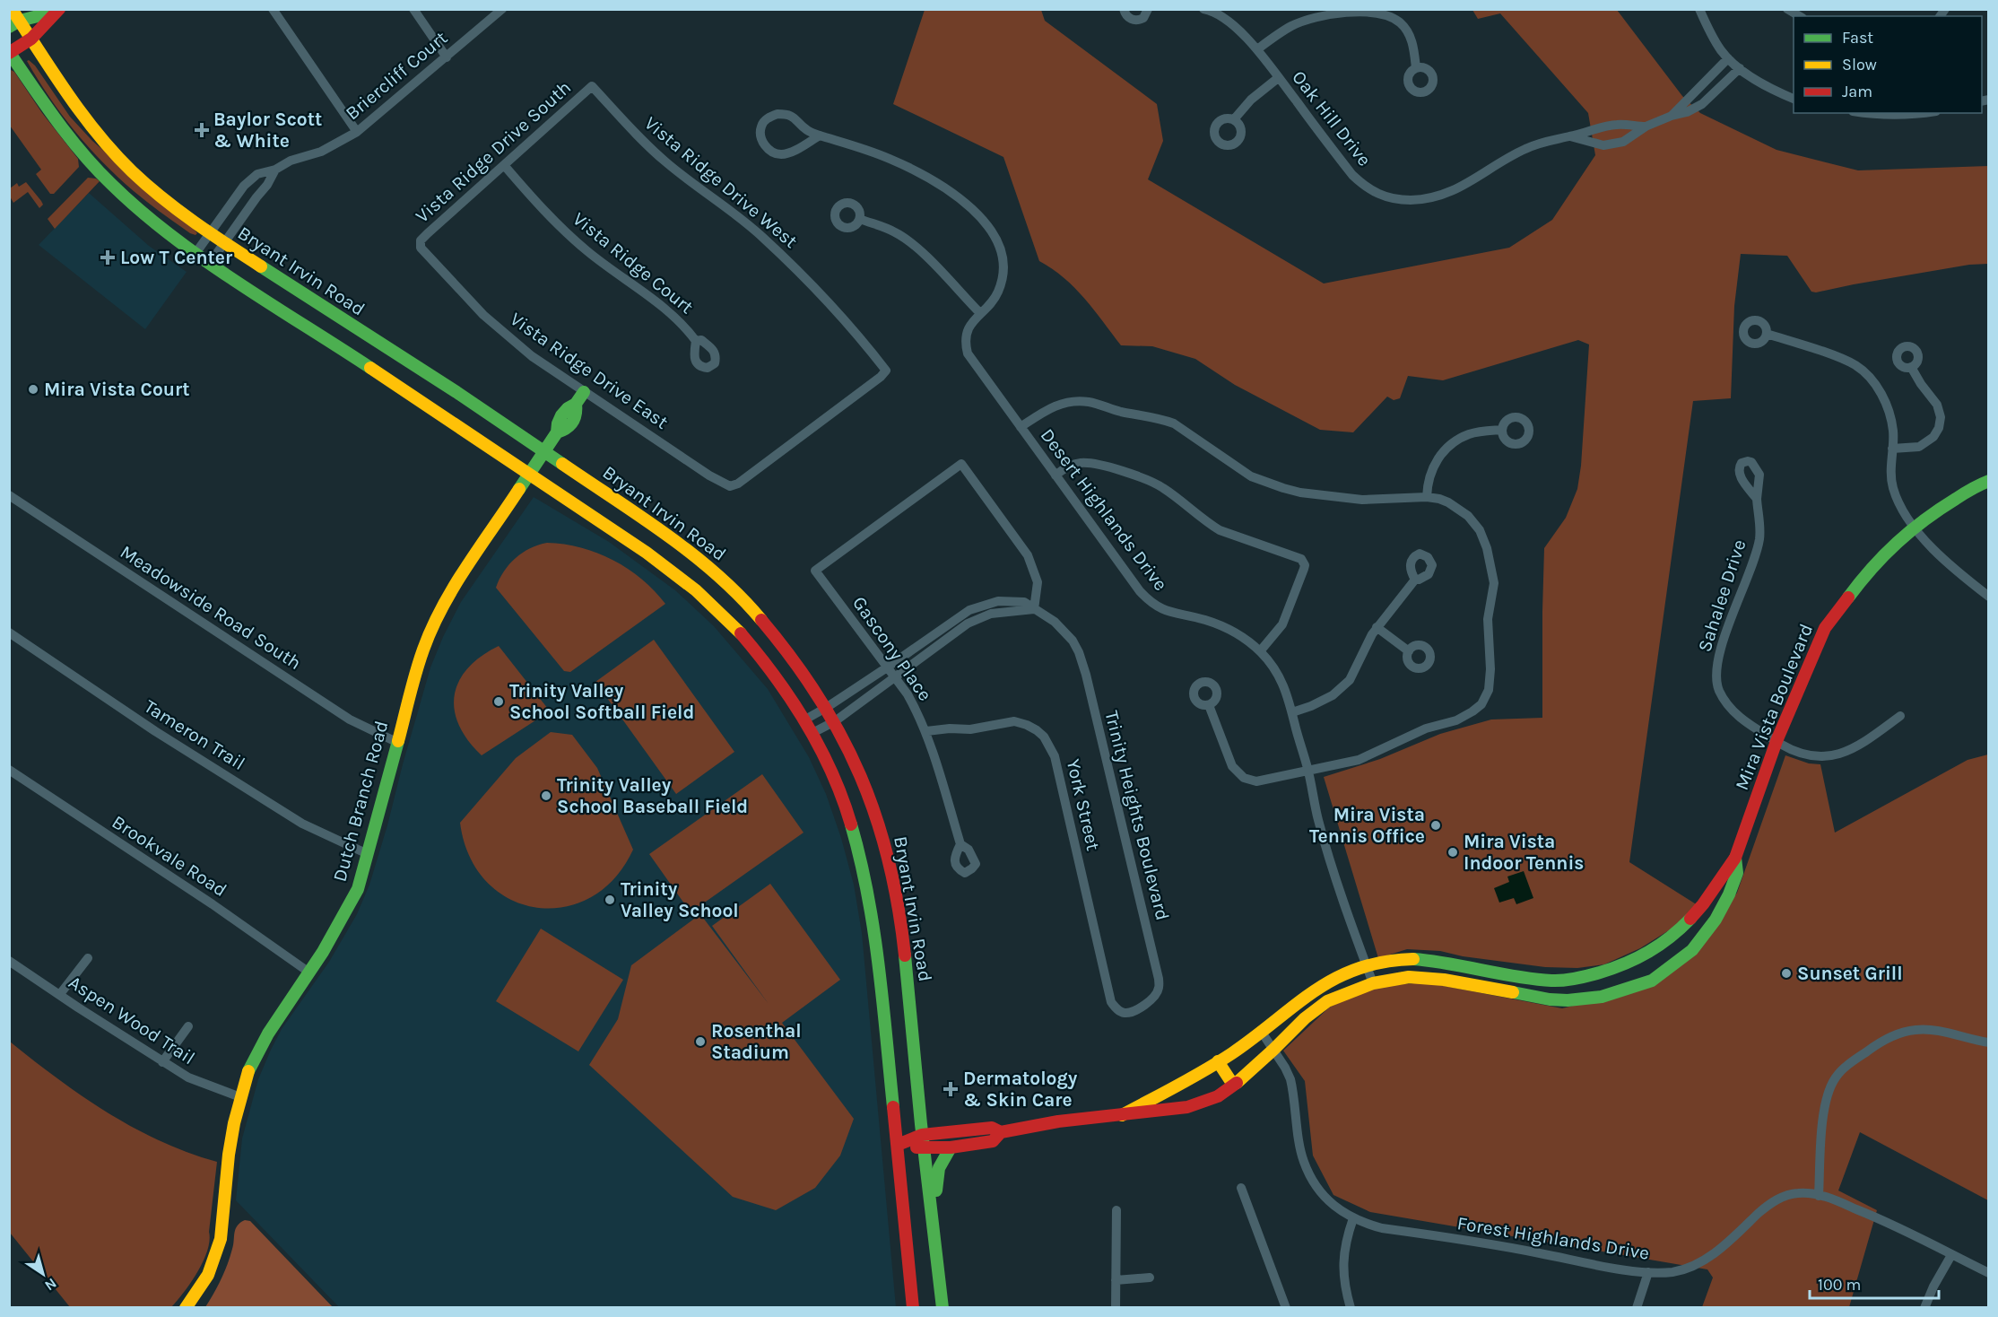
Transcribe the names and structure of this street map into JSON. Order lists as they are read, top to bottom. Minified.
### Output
{"streets":{"main road":["Bryant Irvin Road","Mira Vista Boulevard","Dutch Branch Road"],"street":["Briercliff Court","Oak Hill Drive","Vista Ridge Drive South","Vista Ridge Drive West","Vista Ridge Court","Vista Ridge Drive East","Desert Highlands Drive","Sahalee Drive","Meadowside Road South","Gascony Place","Tameron Trail","York Street","Trinity Heights Boulevard","Brookvale Road","Aspen Wood Trail","Forest Highlands Drive"]},"crossings":[["Briercliff Court","Bryant Irvin Road"],["Vista Ridge Drive South","Vista Ridge Drive West"],["Vista Ridge Drive South","Vista Ridge Court"],["Vista Ridge Drive South","Vista Ridge Drive East"],["Vista Ridge Drive West","Vista Ridge Drive East"],["Bryant Irvin Road","Mira Vista Boulevard"],["Bryant Irvin Road","Dutch Branch Road"],["Bryant Irvin Road","Trinity Heights Boulevard"],["Vista Ridge Drive East","Dutch Branch Road"],["Desert Highlands Drive","Mira Vista Boulevard"],["Sahalee Drive","Mira Vista Boulevard"],["Meadowside Road South","Dutch Branch Road"],["Gascony Place","York Street"],["Gascony Place","Trinity Heights Boulevard"],["Mira Vista Boulevard","Forest Highlands Drive"],["Tameron Trail","Dutch Branch Road"],["Dutch Branch Road","Brookvale Road"],["Dutch Branch Road","Aspen Wood Trail"],["York Street","Trinity Heights Boulevard"]],"places":{"health":["Baylor Scott & White","Low T Center","Dermatology & Skin Care"],"other":["Mira Vista Court","Trinity Valley School Softball Field","Trinity Valley School Baseball Field","Mira Vista Tennis Office","Mira Vista Indoor Tennis","Trinity Valley School","Sunset Grill","Rosenthal Stadium"]},"legend":["Fast","Slow","Jam"],"scale_bar":"100 m","north":"bottom right"}
